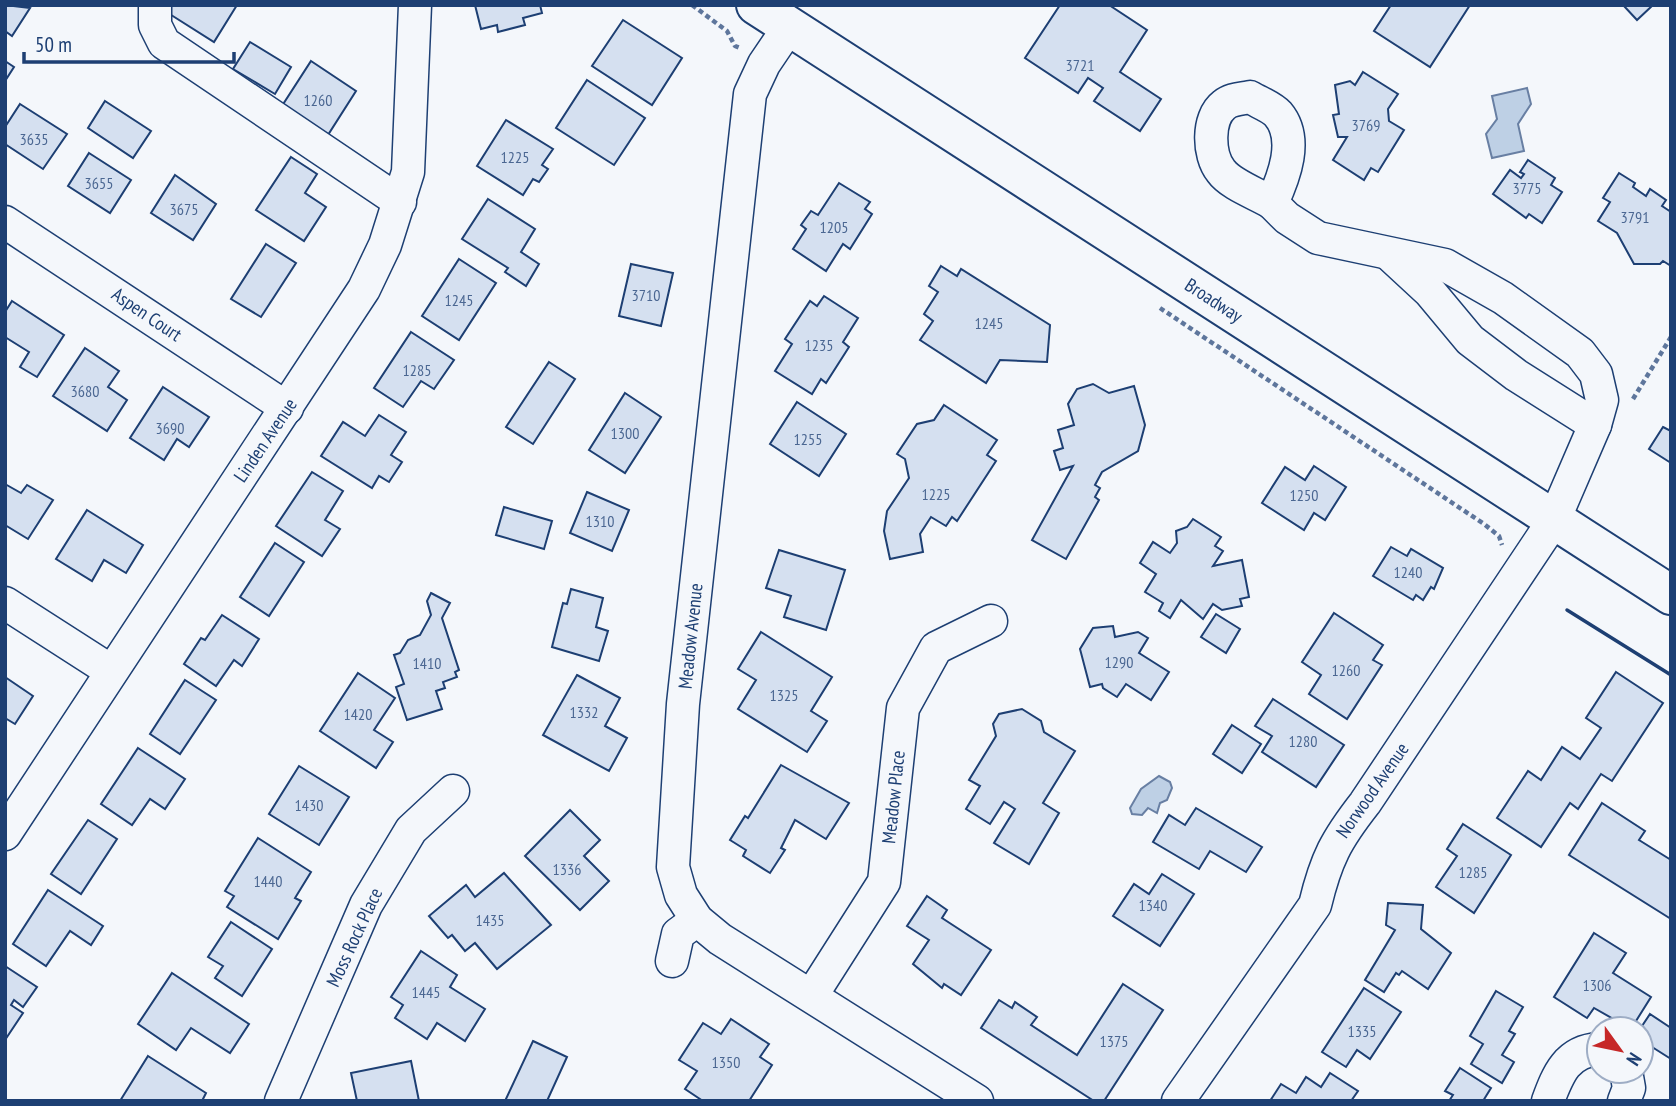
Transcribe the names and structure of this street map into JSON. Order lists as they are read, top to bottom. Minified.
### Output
{"streets":{"main road":["Broadway"],"street":["Aspen Court","Linden Avenue","Meadow Avenue","Norwood Avenue","Meadow Place","Moss Rock Place"]},"crossings":[["Broadway","Meadow Avenue"],["Broadway","Norwood Avenue"],["Aspen Court","Linden Avenue"],["Meadow Avenue","Meadow Place"]],"house_numbers":["3721","1260","3769","3635","1225","3655","3775","3675","3791","1205","3710","1245","1245","1235","1285","3680","3690","1300","1255","1225","1250","1310","1240","1290","1410","1260","1325","1332","1420","1280","1430","1336","1285","1440","1340","1435","1306","1445","1335","1375","1350"],"scale_bar":"50 m","north":"bottom right"}
